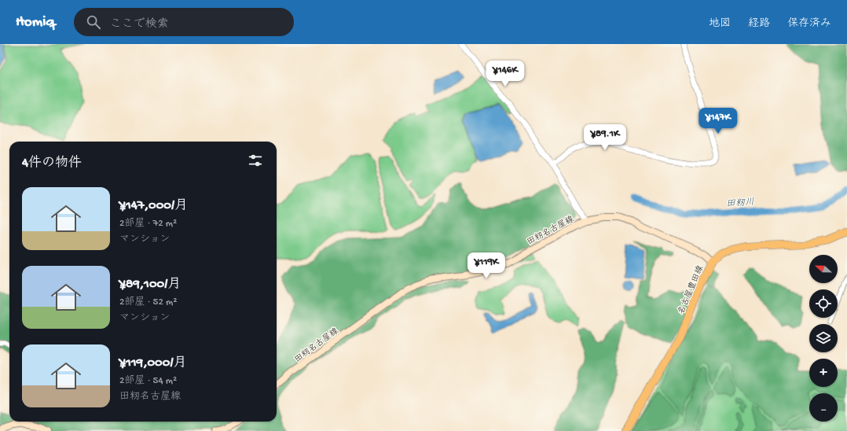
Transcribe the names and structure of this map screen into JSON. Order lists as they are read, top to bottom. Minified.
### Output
{"streets":{"main road":["田籾名古屋線","名古屋豊田線"]},"crossings":[["田籾名古屋線","名古屋豊田線"]],"water":["田籾川"],"north":"left","page":{"header":"Homiq","search":"ここで検索","nav":["地図","経路","保存済み"],"price":["¥146K","¥147K","¥89.1K","¥119K"],"heading":"4件の物件","list":[{"name":"¥147,000/月","note":"2部屋 · 72 m² · マンション"},{"name":"¥89,100/月","note":"2部屋 · 52 m² · マンション"},{"name":"¥119,000/月","note":"2部屋 · 54 m² · 田籾名古屋線"}],"map_buttons":["+","−"]}}
